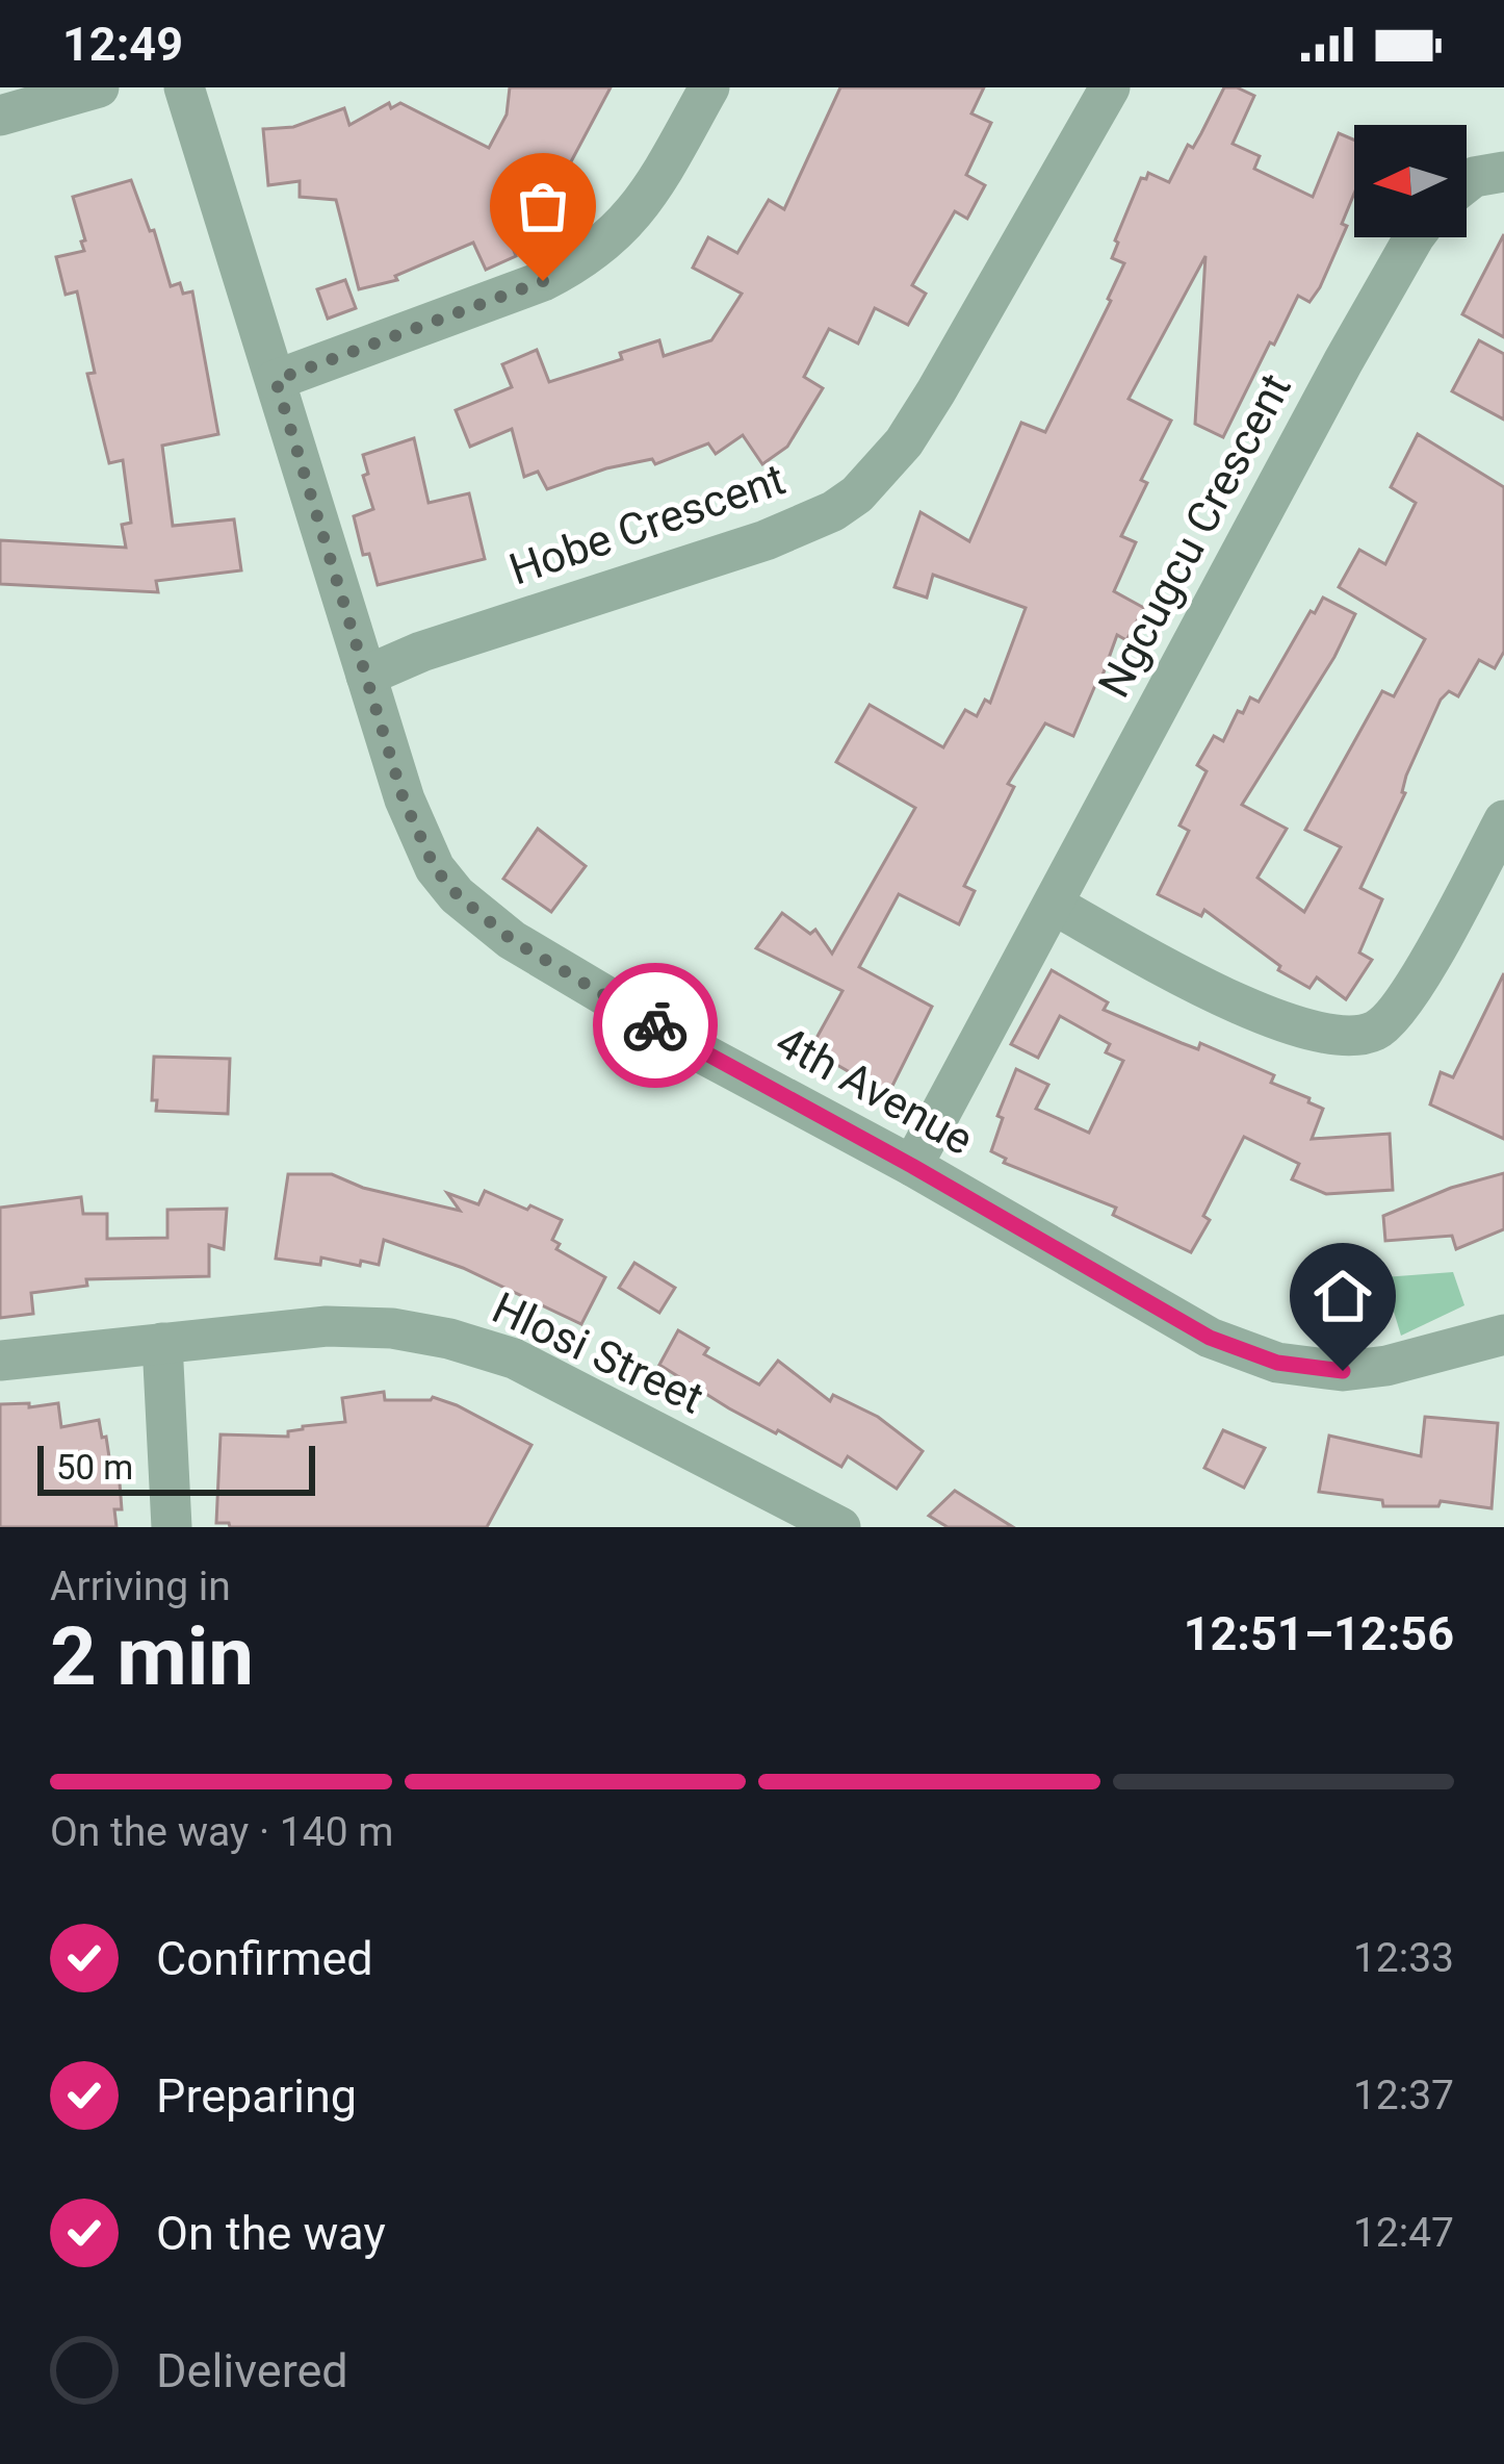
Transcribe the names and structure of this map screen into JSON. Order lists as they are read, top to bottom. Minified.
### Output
{"streets":{"street":["Hobe Crescent","Ngcugcu Crescent","4th Avenue","Hlosi Street"]},"crossings":[["Hobe Crescent","4th Avenue"],["Ngcugcu Crescent","4th Avenue"]],"scale_bar":"50 m","north":"left","page":{"status":"12:49","scale":"50 m","heading":["2 min","Arriving in","12:51–12:56"],"bar":"On the way · 140 m","list":[["Confirmed","12:33"],["Preparing","12:37"],["On the way","12:47"],"Delivered"]}}
